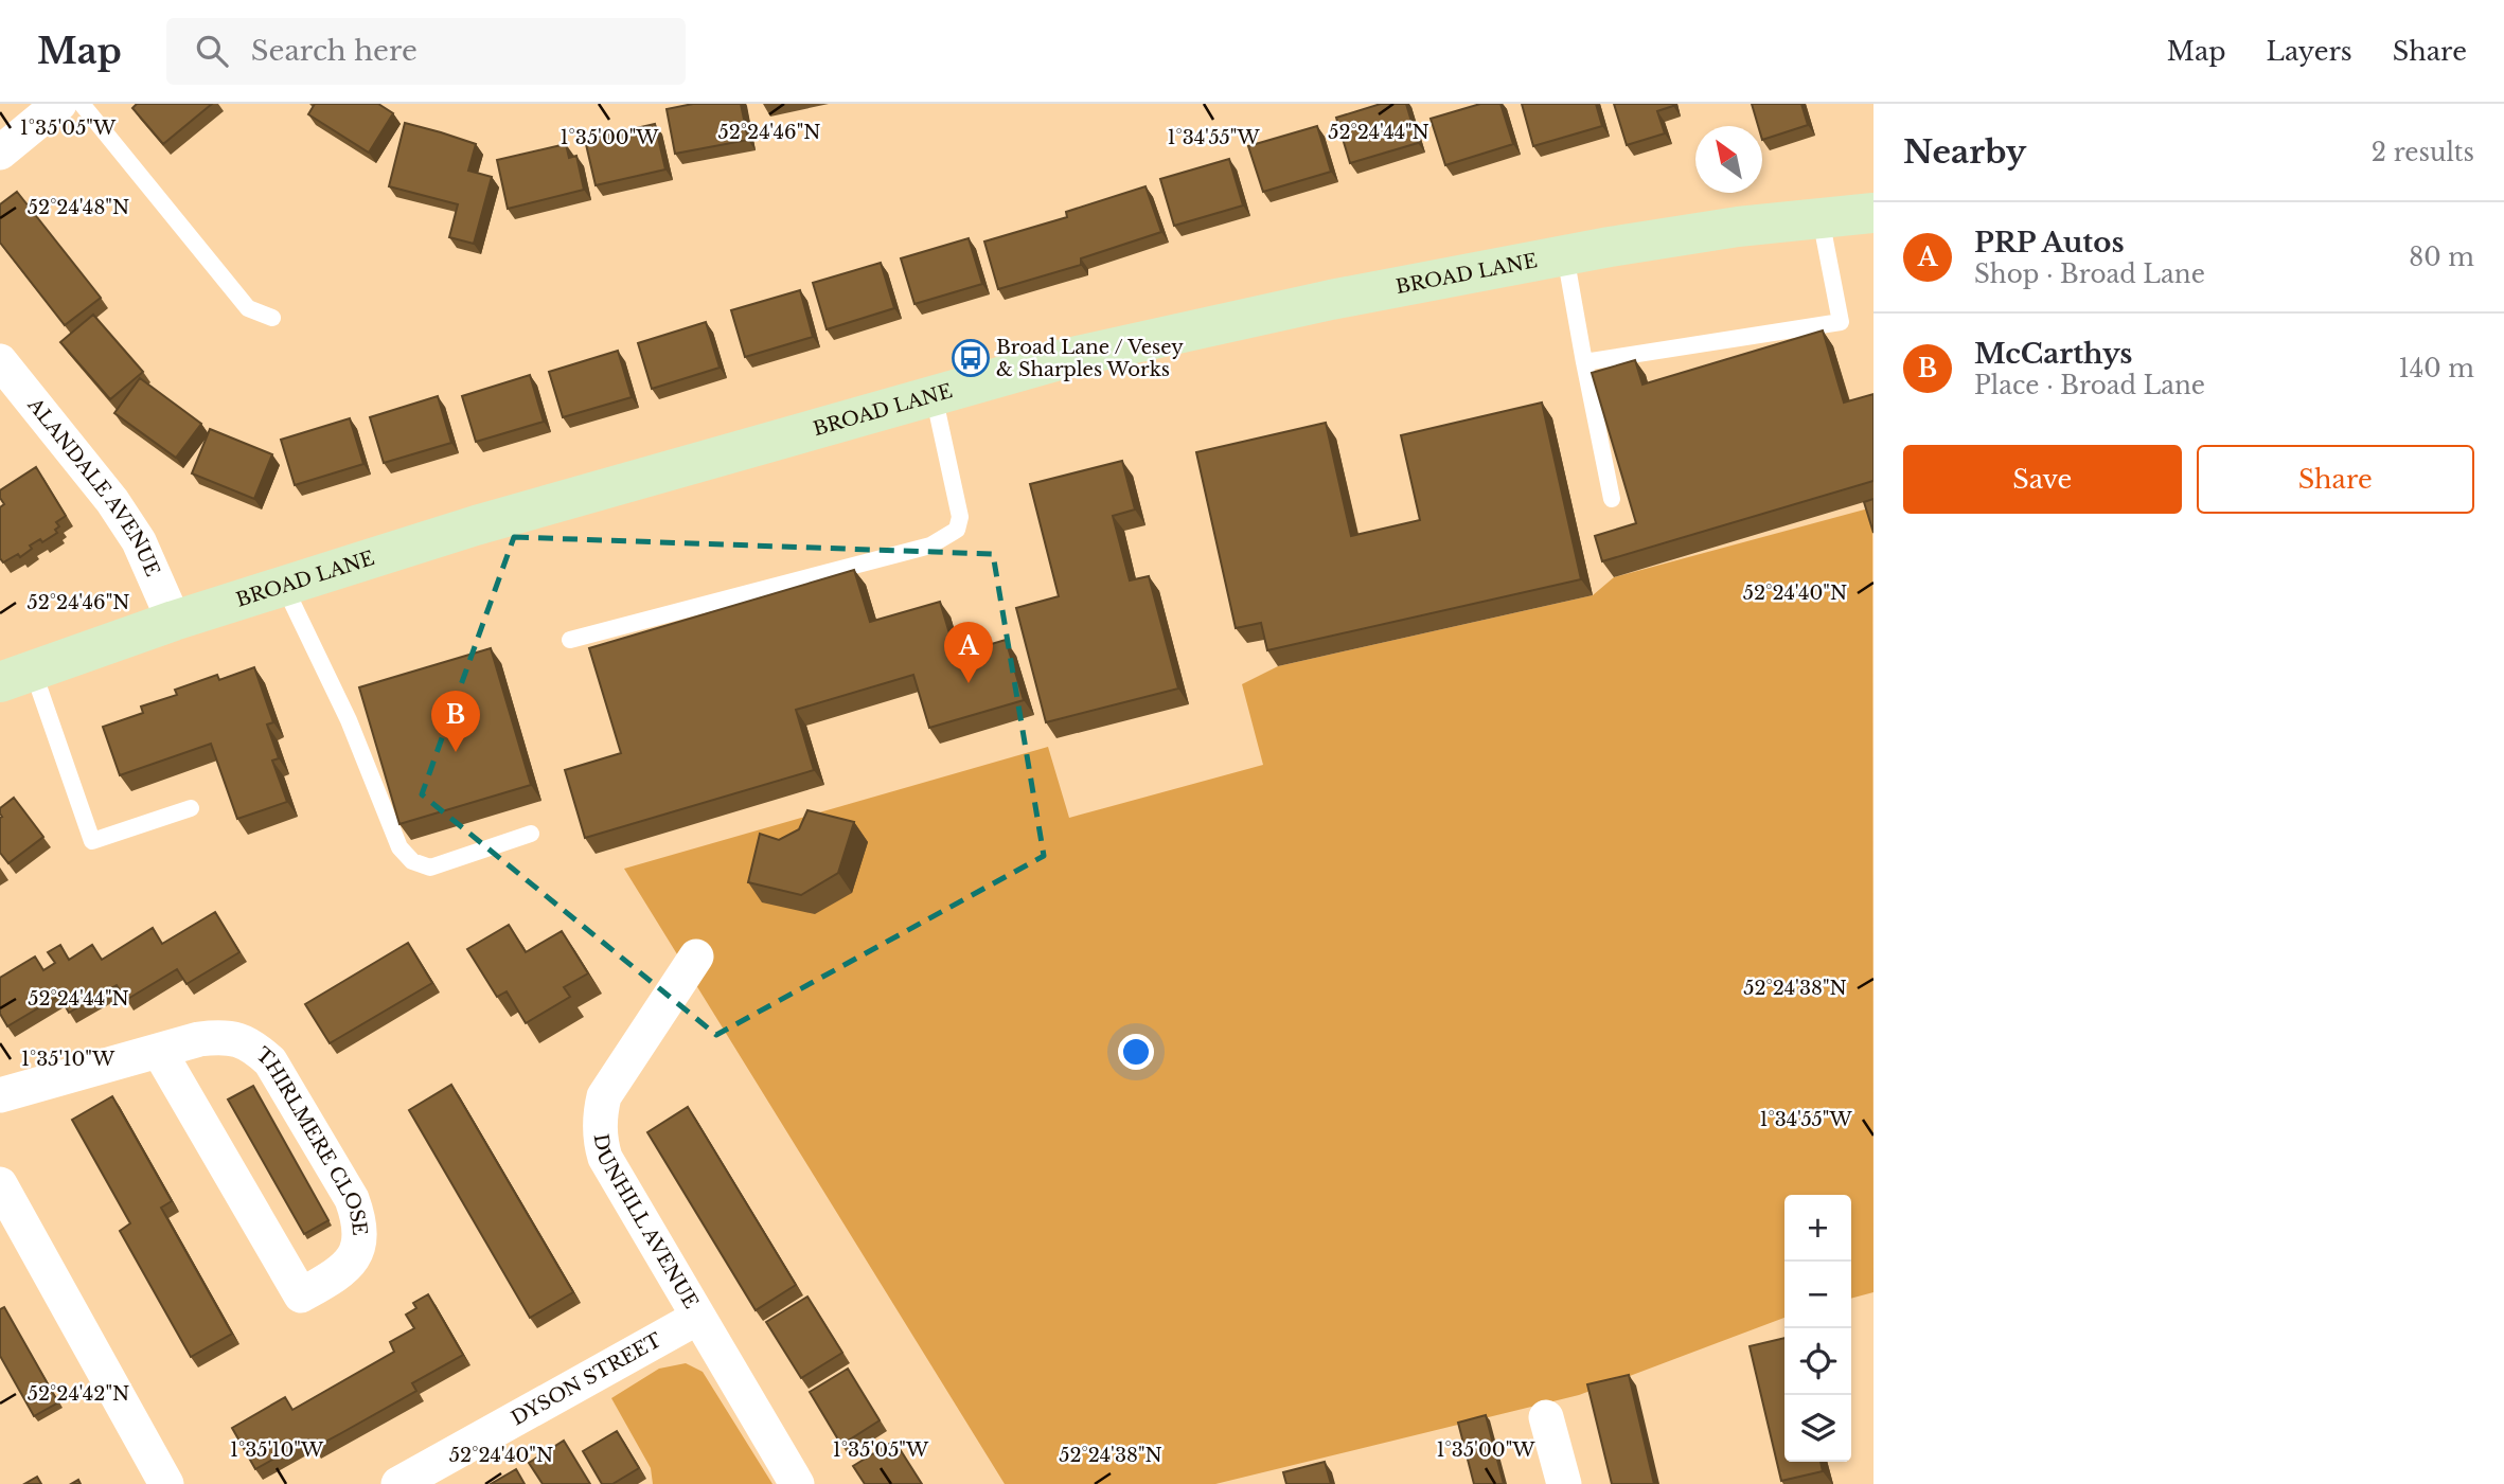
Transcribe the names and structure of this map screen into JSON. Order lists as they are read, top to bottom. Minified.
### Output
{"streets":{"street":["BROAD LANE","ALANDALE AVENUE","THIRLMERE CLOSE","DUNHILL AVENUE","DYSON STREET"]},"crossings":[["BROAD LANE","ALANDALE AVENUE"],["DUNHILL AVENUE","DYSON STREET"]],"places":{"bus stop":["Broad Lane / Vesey & Sharples Works"]},"north":"top left","page":{"header":"Map","search":"Search here","nav":["Map","Layers","Share"],"heading":["Nearby","2 results"],"list":[{"mark":"A","name":"PRP Autos","note":"Shop · Broad Lane","value":"80 m"},{"mark":"B","name":"McCarthys","note":"Place · Broad Lane","value":"140 m"}],"buttons":["Save","Share"],"pins":["A","B"],"map_buttons":["+","−"]},"coordinates":["1°35'05\"W","52°24'46\"N","52°24'44\"N","1°35'00\"W","1°34'55\"W","52°24'48\"N","52°24'40\"N","52°24'38\"N","1°35'10\"W","52°24'42\"N"]}
